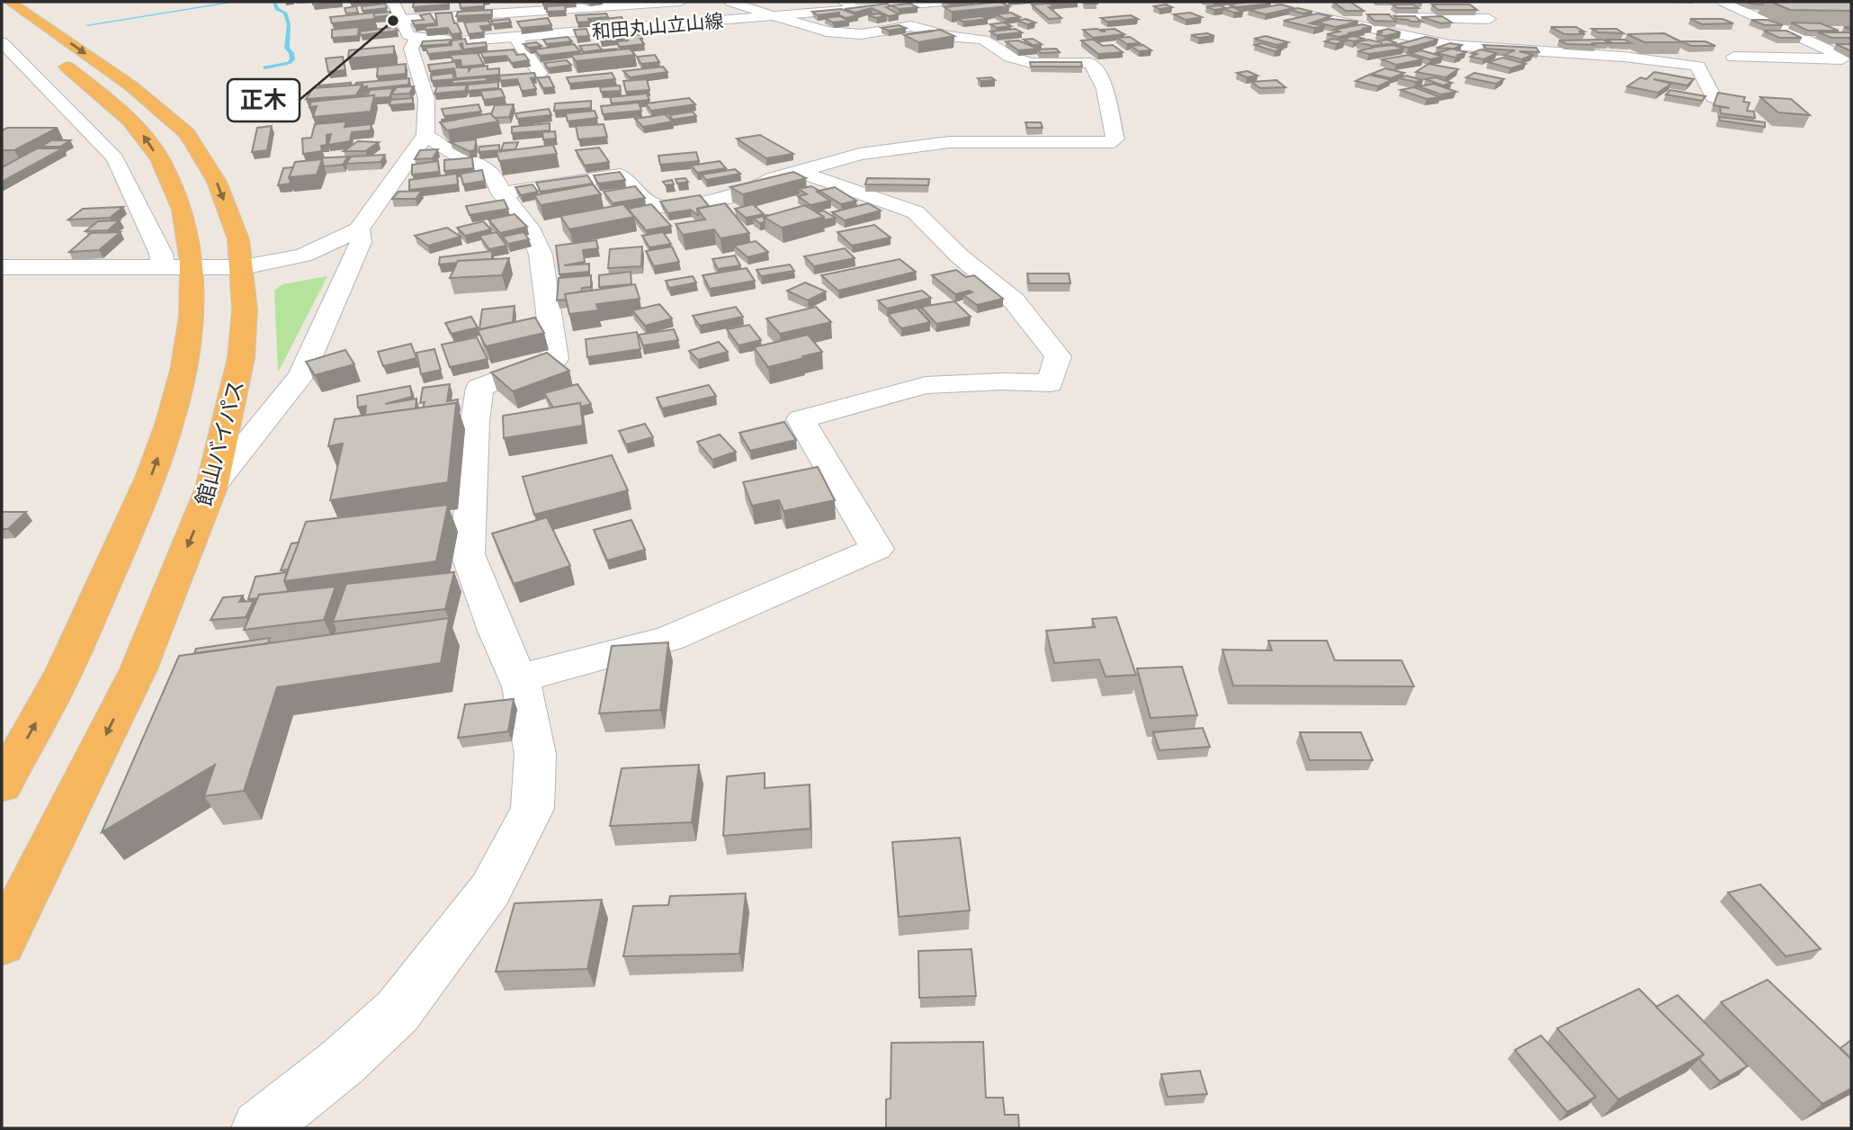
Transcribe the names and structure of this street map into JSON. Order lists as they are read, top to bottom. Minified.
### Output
{"streets":{"highway":["館山バイパス"],"street":["和田丸山立山線"]},"places":["正木"]}
